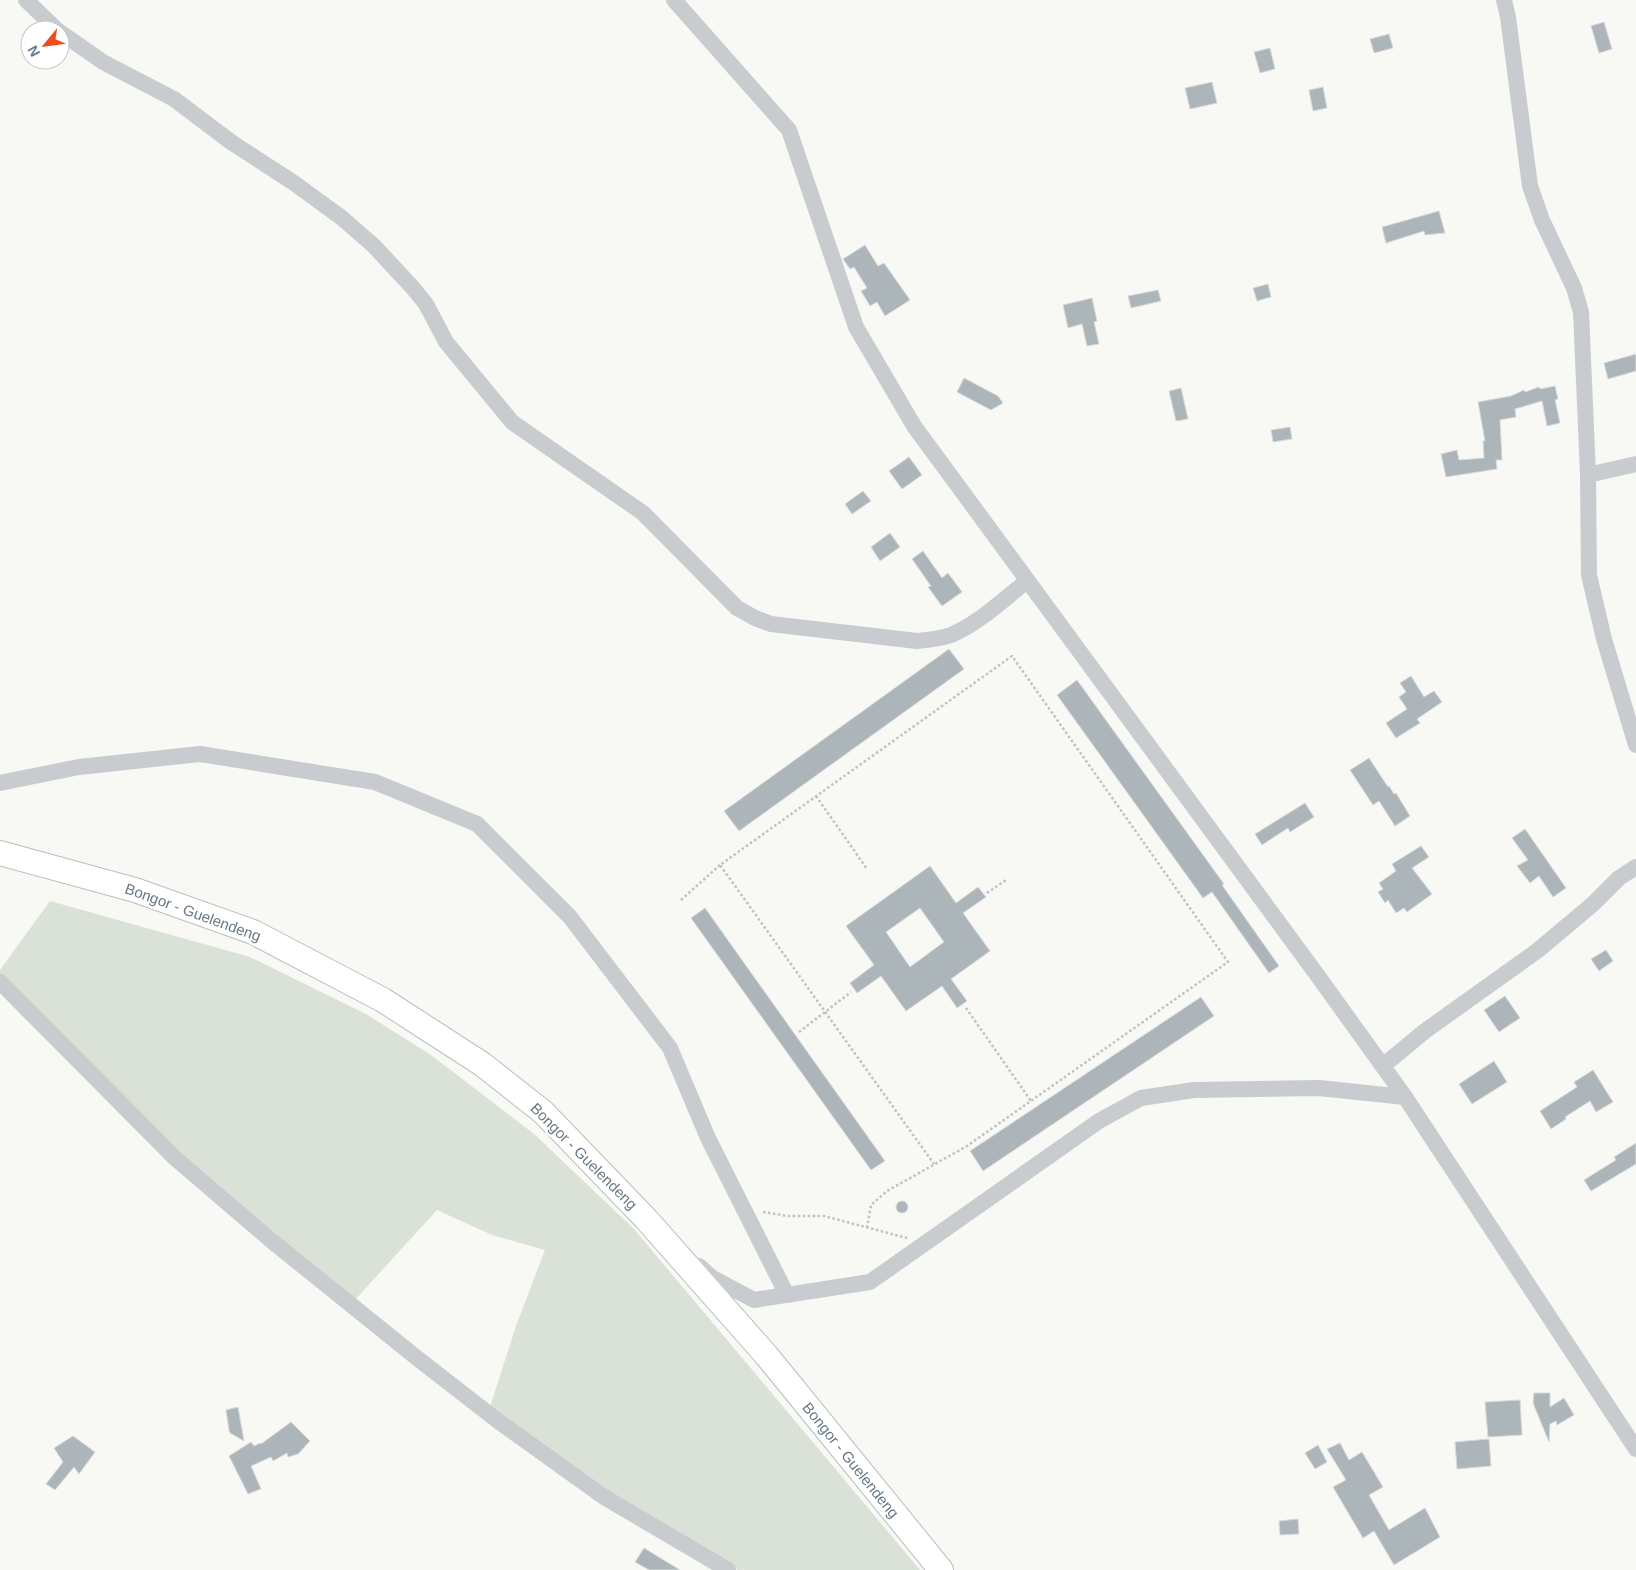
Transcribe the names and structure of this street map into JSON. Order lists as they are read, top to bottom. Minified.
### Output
{"streets":{"highway":["Bongor - Guelendeng"]},"north":"bottom left"}
